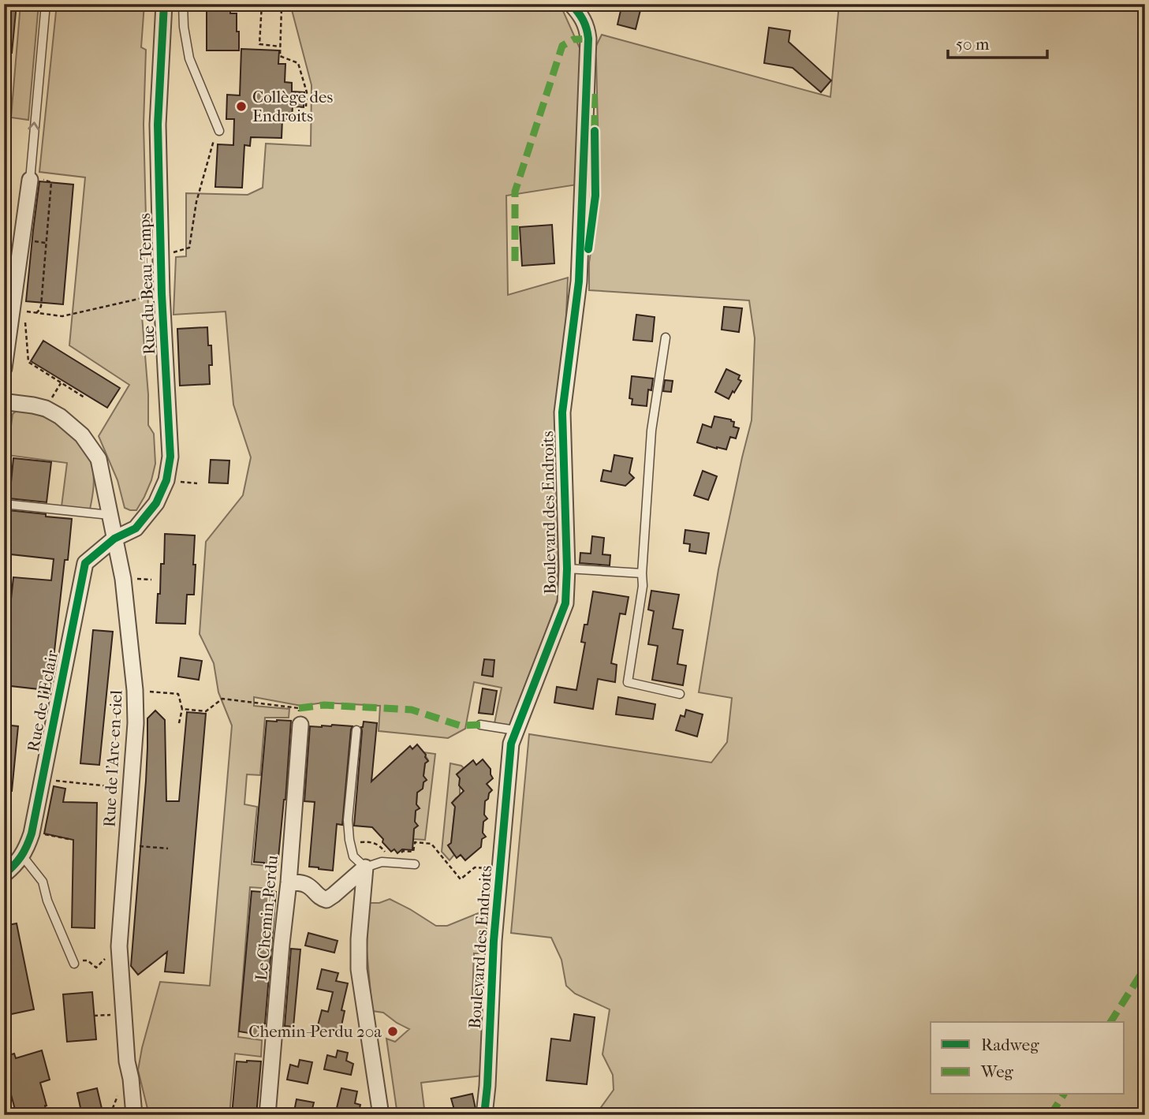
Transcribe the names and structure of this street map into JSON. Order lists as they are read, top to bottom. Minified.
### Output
{"streets":{"street":["Rue du Beau-Temps","Boulevard des Endroits","Rue de l'Eclair","Rue de l'Arc-en-ciel","Le Chemin-Perdu"]},"crossings":[["Rue du Beau-Temps","Rue de l'Eclair"],["Rue du Beau-Temps","Rue de l'Arc-en-ciel"],["Rue de l'Eclair","Rue de l'Arc-en-ciel"]],"places":["Collège des Endroits","Chemin-Perdu 20a"],"legend":["Radweg","Weg"],"scale_bar":"50 m"}
